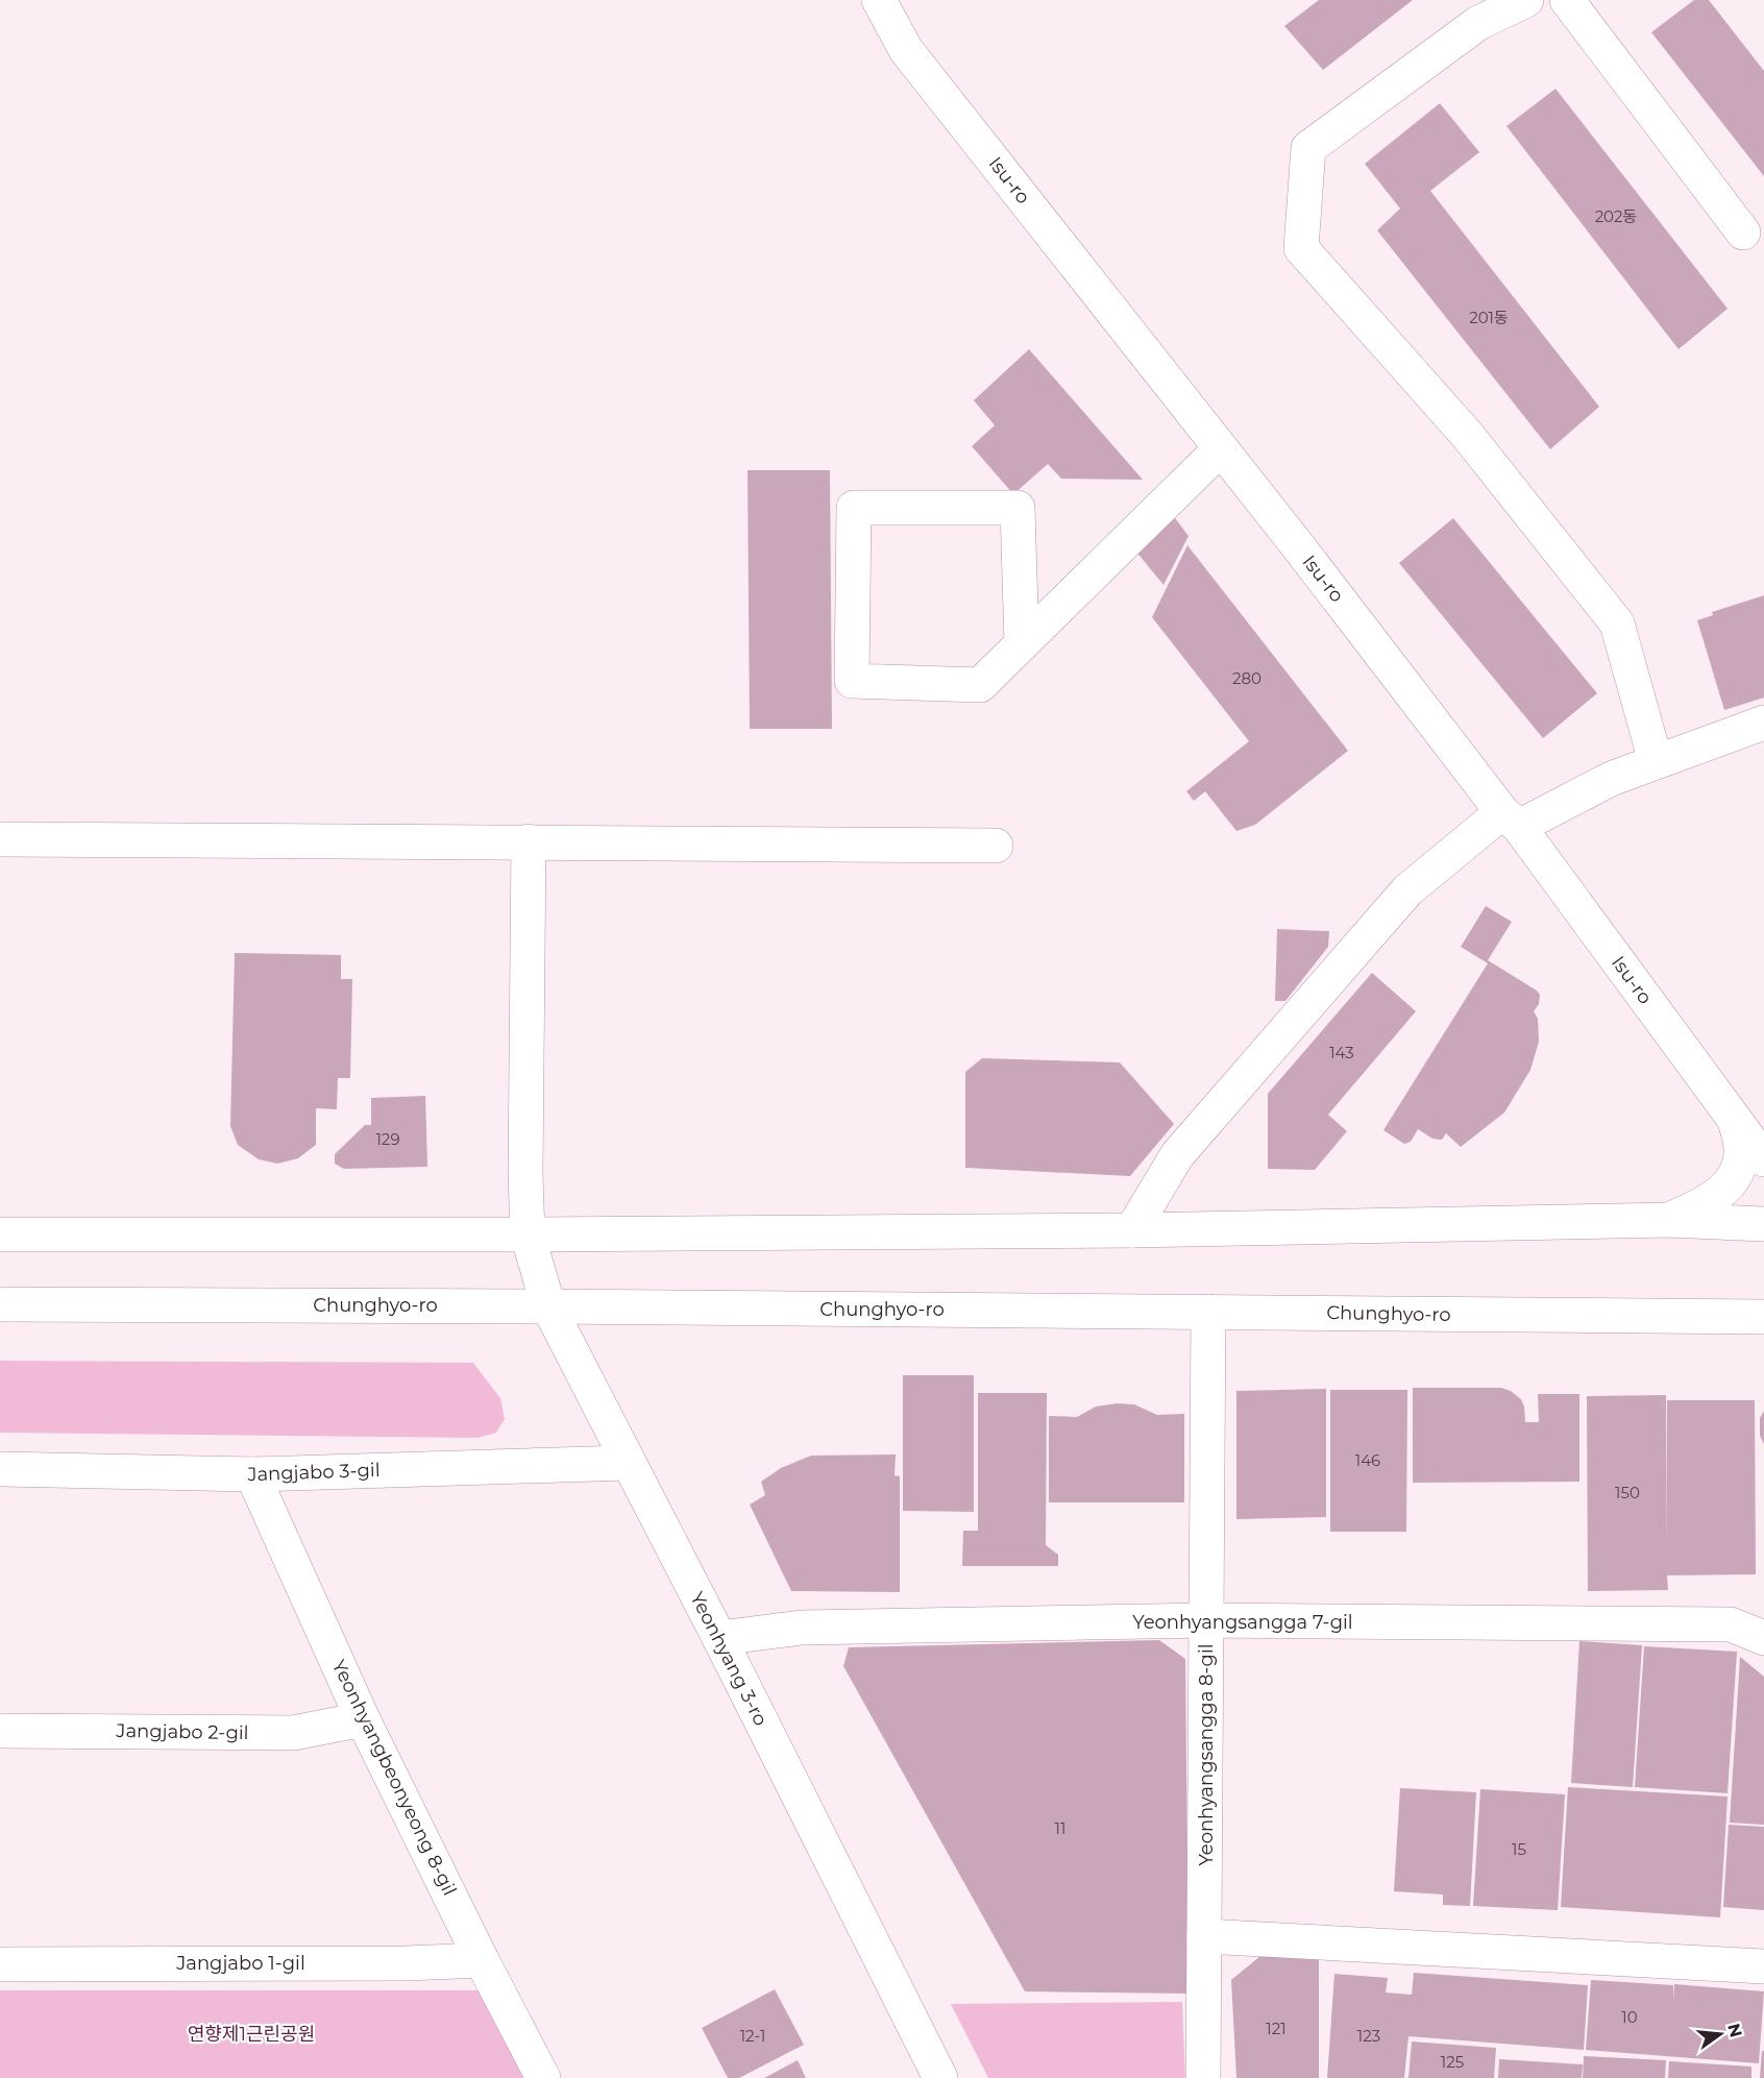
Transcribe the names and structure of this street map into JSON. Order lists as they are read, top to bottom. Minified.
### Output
{"streets":{"street":["Isu-ro","Chunghyo-ro","Jangjabo 3-gil","Yeonhyangsangga 7-gil","Yeonhyang 3-ro","Jangjabo 2-gil","Yeonhyangsangga 8-gil","Yeonhyangbeonyeong 8-gil","Jangjabo 1-gil"]},"crossings":[["Chunghyo-ro","Yeonhyang 3-ro"],["Chunghyo-ro","Yeonhyangsangga 8-gil"],["Jangjabo 3-gil","Yeonhyang 3-ro"],["Jangjabo 3-gil","Yeonhyangbeonyeong 8-gil"],["Yeonhyangsangga 7-gil","Yeonhyang 3-ro"],["Yeonhyangsangga 7-gil","Yeonhyangsangga 8-gil"],["Jangjabo 2-gil","Yeonhyangbeonyeong 8-gil"],["Yeonhyangbeonyeong 8-gil","Jangjabo 1-gil"]],"parks":["연향제1근린공원"],"house_numbers":["202동","201동","280","143","129","146","150","11","15","10","121","12-1","123","125"],"north":"right"}
